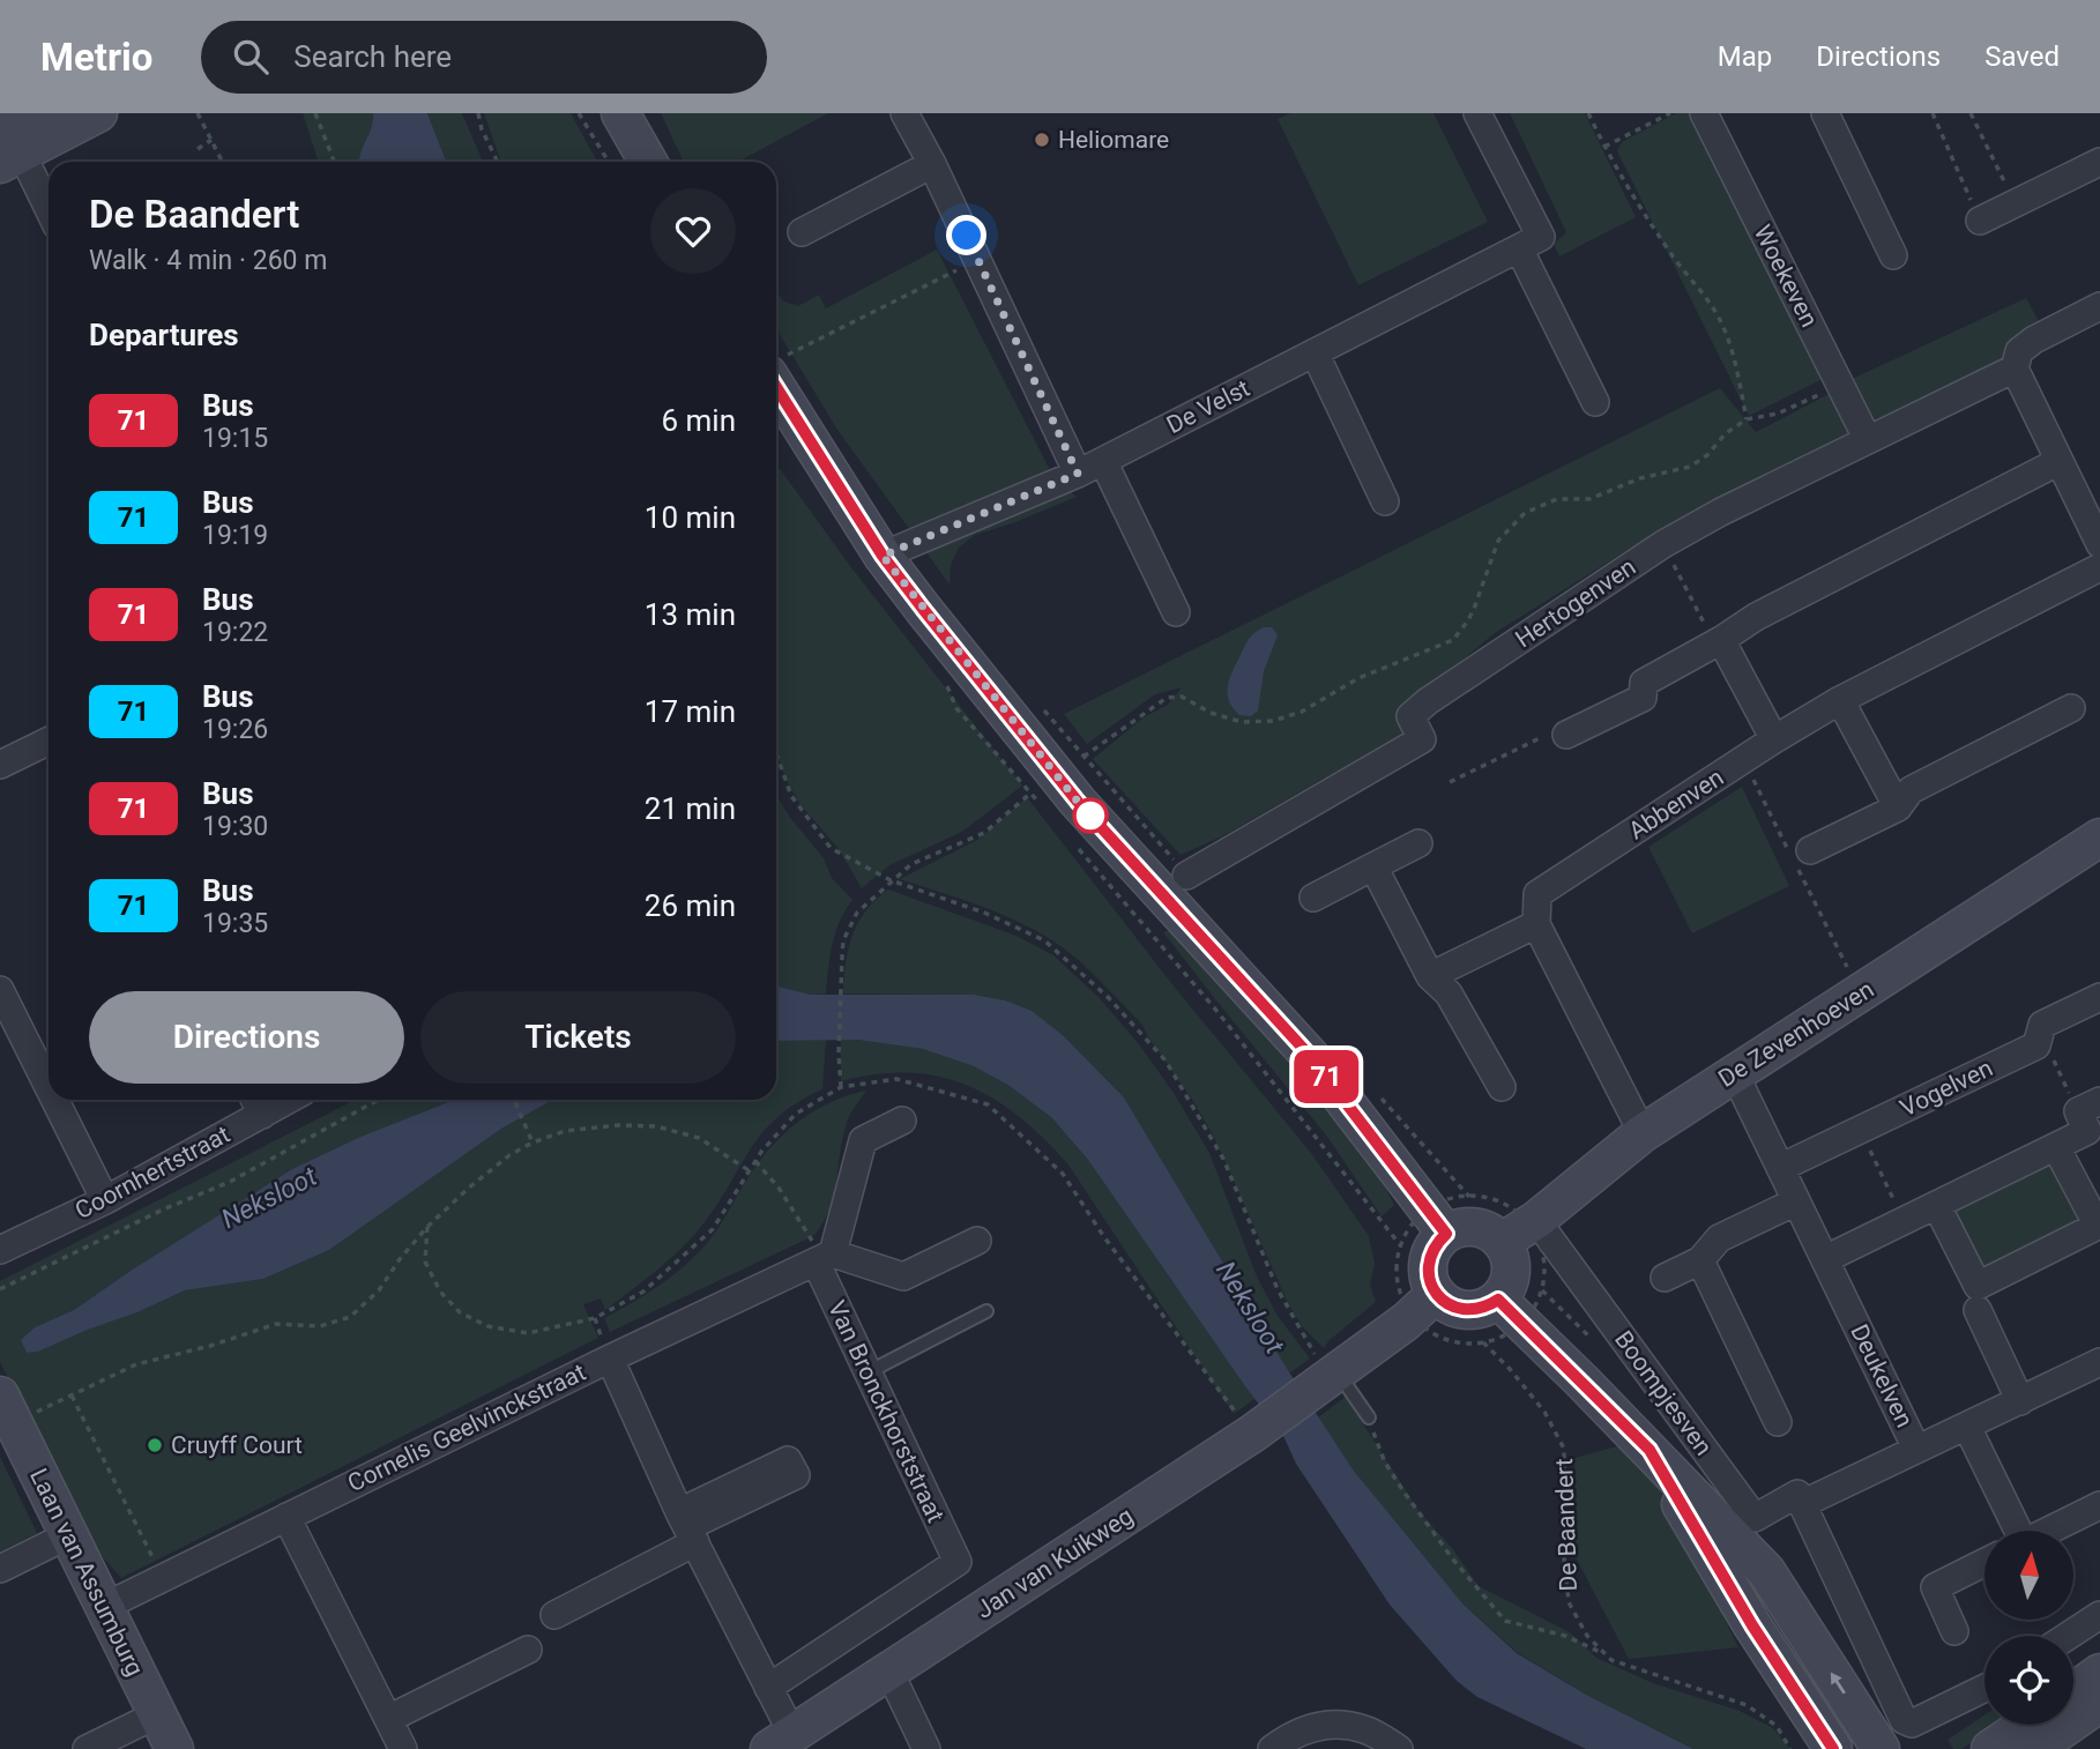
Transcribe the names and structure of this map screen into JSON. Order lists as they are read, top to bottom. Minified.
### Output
{"streets":{"main road":["De Zevenhoeven","Jan van Kuikweg","Laan van Assumburg"],"street":["Woekeven","De Velst","Hertogenven","Abbenven","Vogelven","Coornhertstraat","Deukelven","Boompjesven","Van Bronckhorststraat","Cornelis Geelvinckstraat"],"path":["De Baandert"]},"crossings":[["Woekeven","Hertogenven"],["De Zevenhoeven","Deukelven"],["De Zevenhoeven","Boompjesven"],["De Zevenhoeven","Jan van Kuikweg"],["Vogelven","Deukelven"],["Deukelven","Boompjesven"],["Van Bronckhorststraat","Cornelis Geelvinckstraat"],["Cornelis Geelvinckstraat","Laan van Assumburg"]],"water":["Neksloot"],"places":["Heliomare","Cruyff Court"],"lines":["bus line 71"],"north":"top","page":{"header":"Metrio","search":"Search here","nav":["Map","Directions","Saved"],"on_map":"71","heading":[["De Baandert","Walk · 4 min · 260 m"],"Departures"],"list":[{"mark":"71","name":"Bus","note":"19:15","value":"6 min"},{"mark":"71","name":"Bus","note":"19:19","value":"10 min"},{"mark":"71","name":"Bus","note":"19:22","value":"13 min"},{"mark":"71","name":"Bus","note":"19:26","value":"17 min"},{"mark":"71","name":"Bus","note":"19:30","value":"21 min"},{"mark":"71","name":"Bus","note":"19:35","value":"26 min"}],"buttons":["Directions","Tickets"]}}
